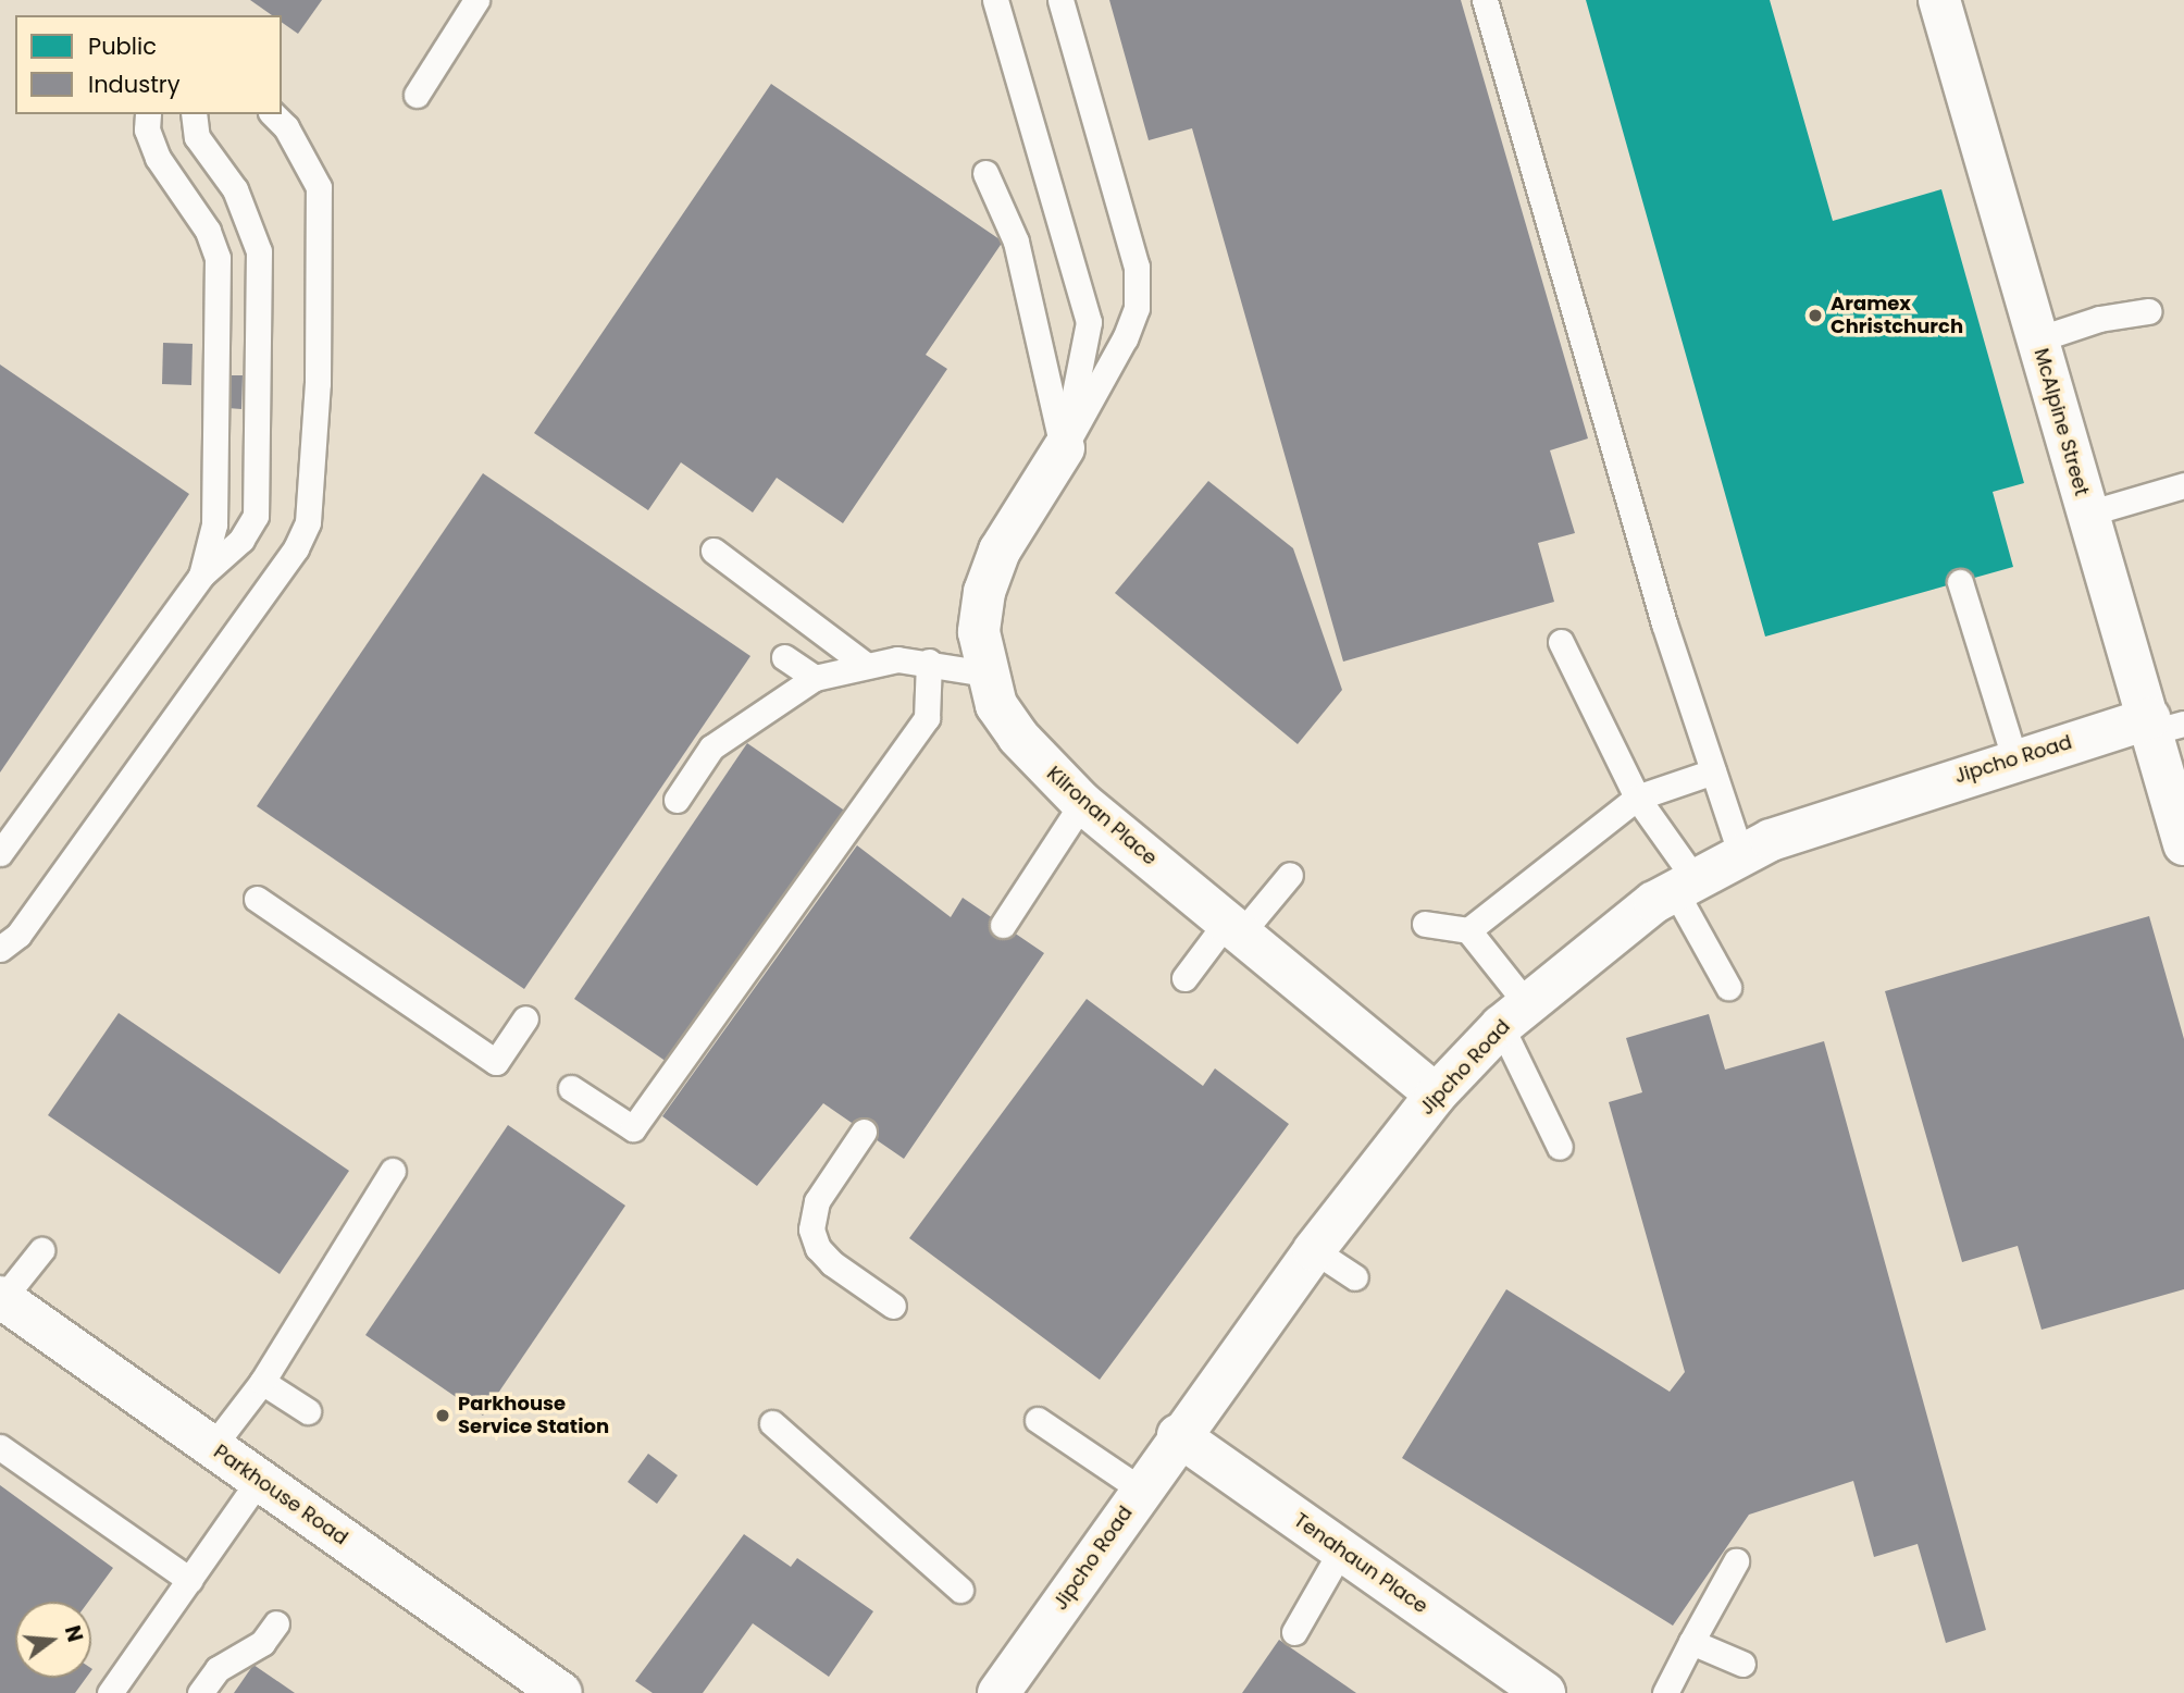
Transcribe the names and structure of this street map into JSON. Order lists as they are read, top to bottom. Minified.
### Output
{"streets":{"street":["McAlpine Street","Jipcho Road","Kilronan Place","Parkhouse Road","Tenahaun Place"]},"crossings":[["McAlpine Street","Jipcho Road"],["Jipcho Road","Kilronan Place"],["Jipcho Road","Tenahaun Place"]],"places":["Aramex Christchurch","Parkhouse Service Station"],"legend":["Public","Industry"],"north":"right"}
